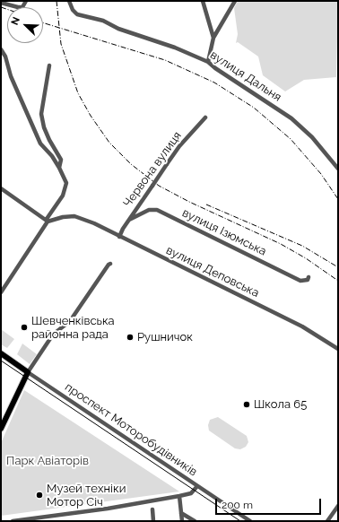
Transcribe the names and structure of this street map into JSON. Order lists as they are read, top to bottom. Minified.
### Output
{"streets":{"main road":["проспект Моторобудівників"],"street":["вулиця Дальня","Червона вулиця","вулиця Ізюмська","вулиця Деповська"]},"crossings":[["Червона вулиця","вулиця Ізюмська"],["Червона вулиця","вулиця Деповська"]],"parks":["Парк Авіаторів"],"places":["Шевченківська районна рада","Рушничок","Школа 65","Музей техніки Мотор Січ"],"scale_bar":"200 m","north":"top left"}
